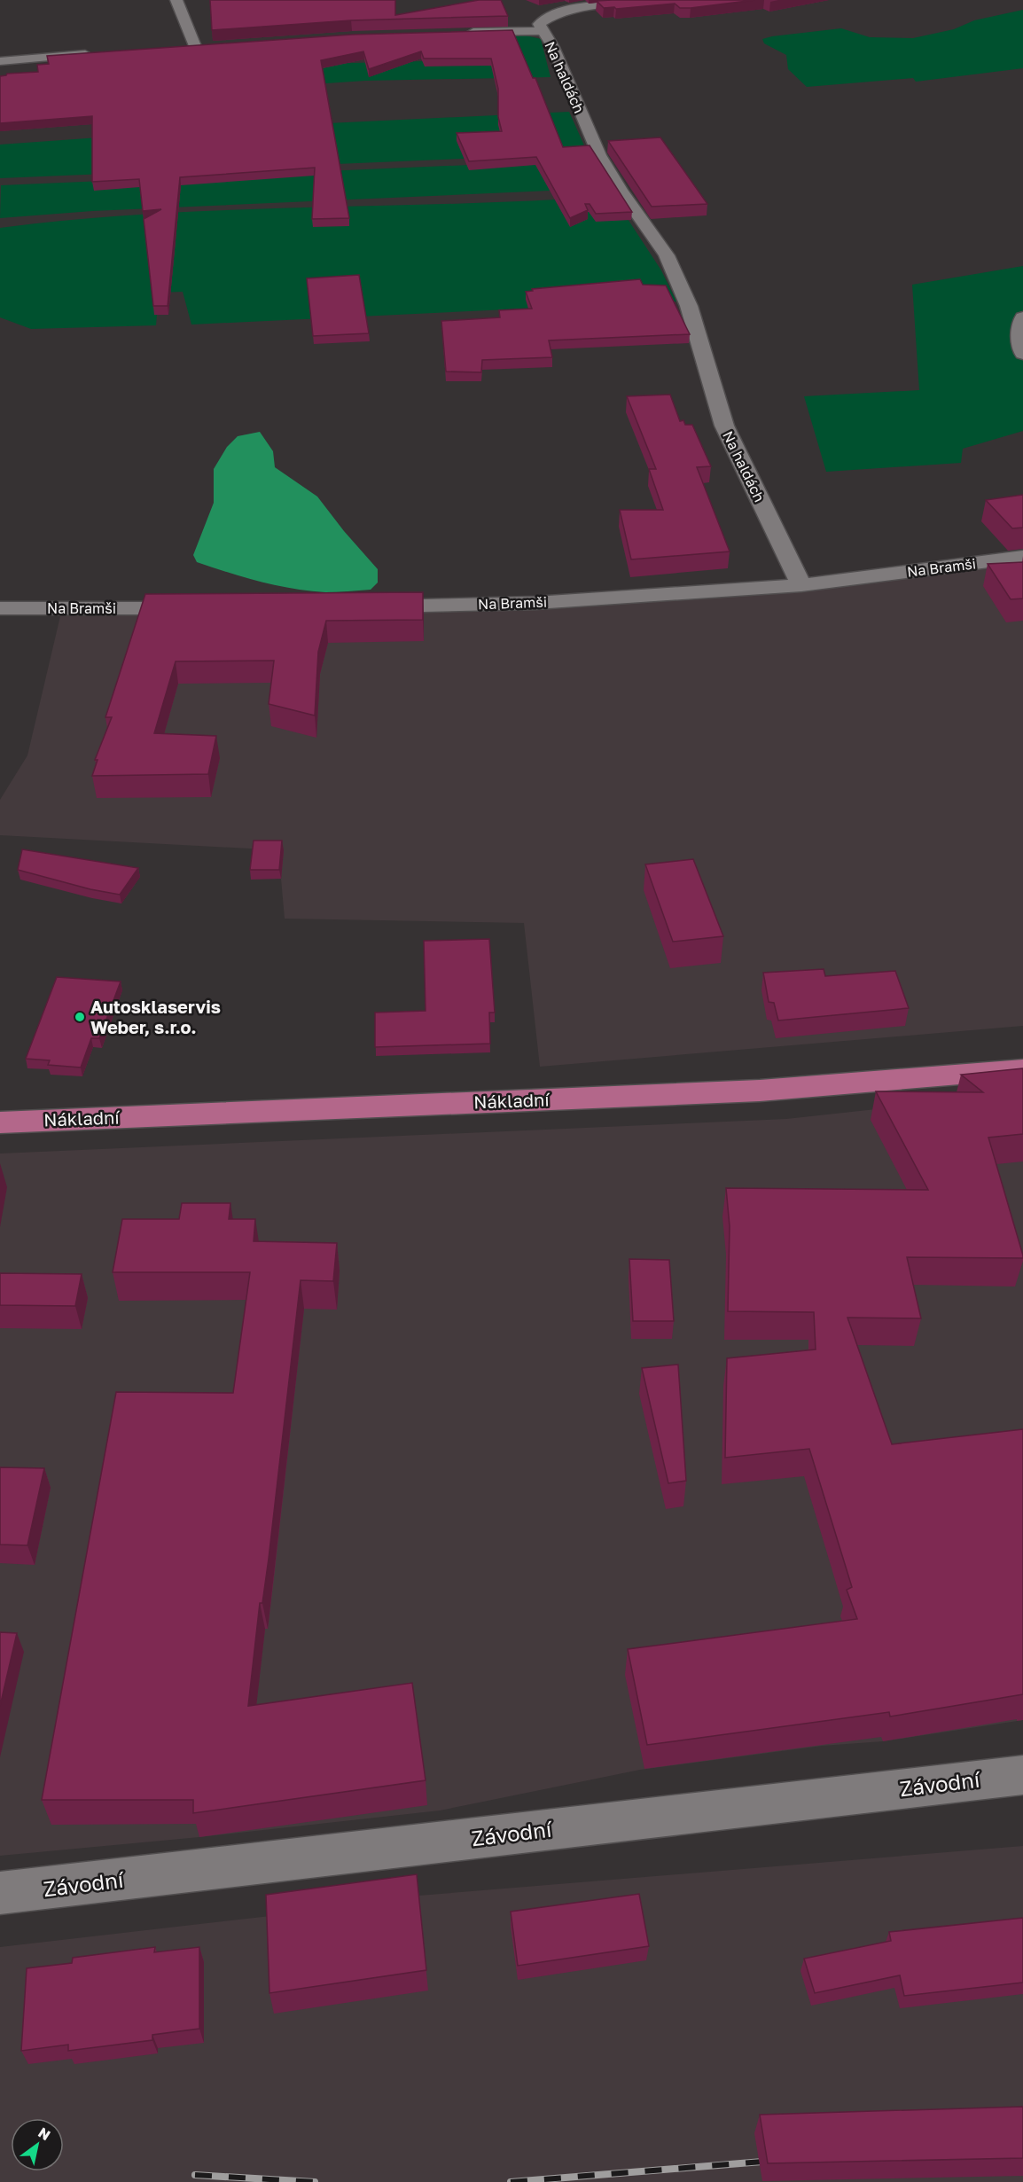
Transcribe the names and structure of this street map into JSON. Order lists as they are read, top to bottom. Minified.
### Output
{"streets":{"main road":["Nákladní"],"street":["Na haldách","Na Bramši","Závodní"]},"crossings":[["Na haldách","Na Bramši"]],"places":["Autosklaservis Weber, s.r.o."],"north":"top right"}
